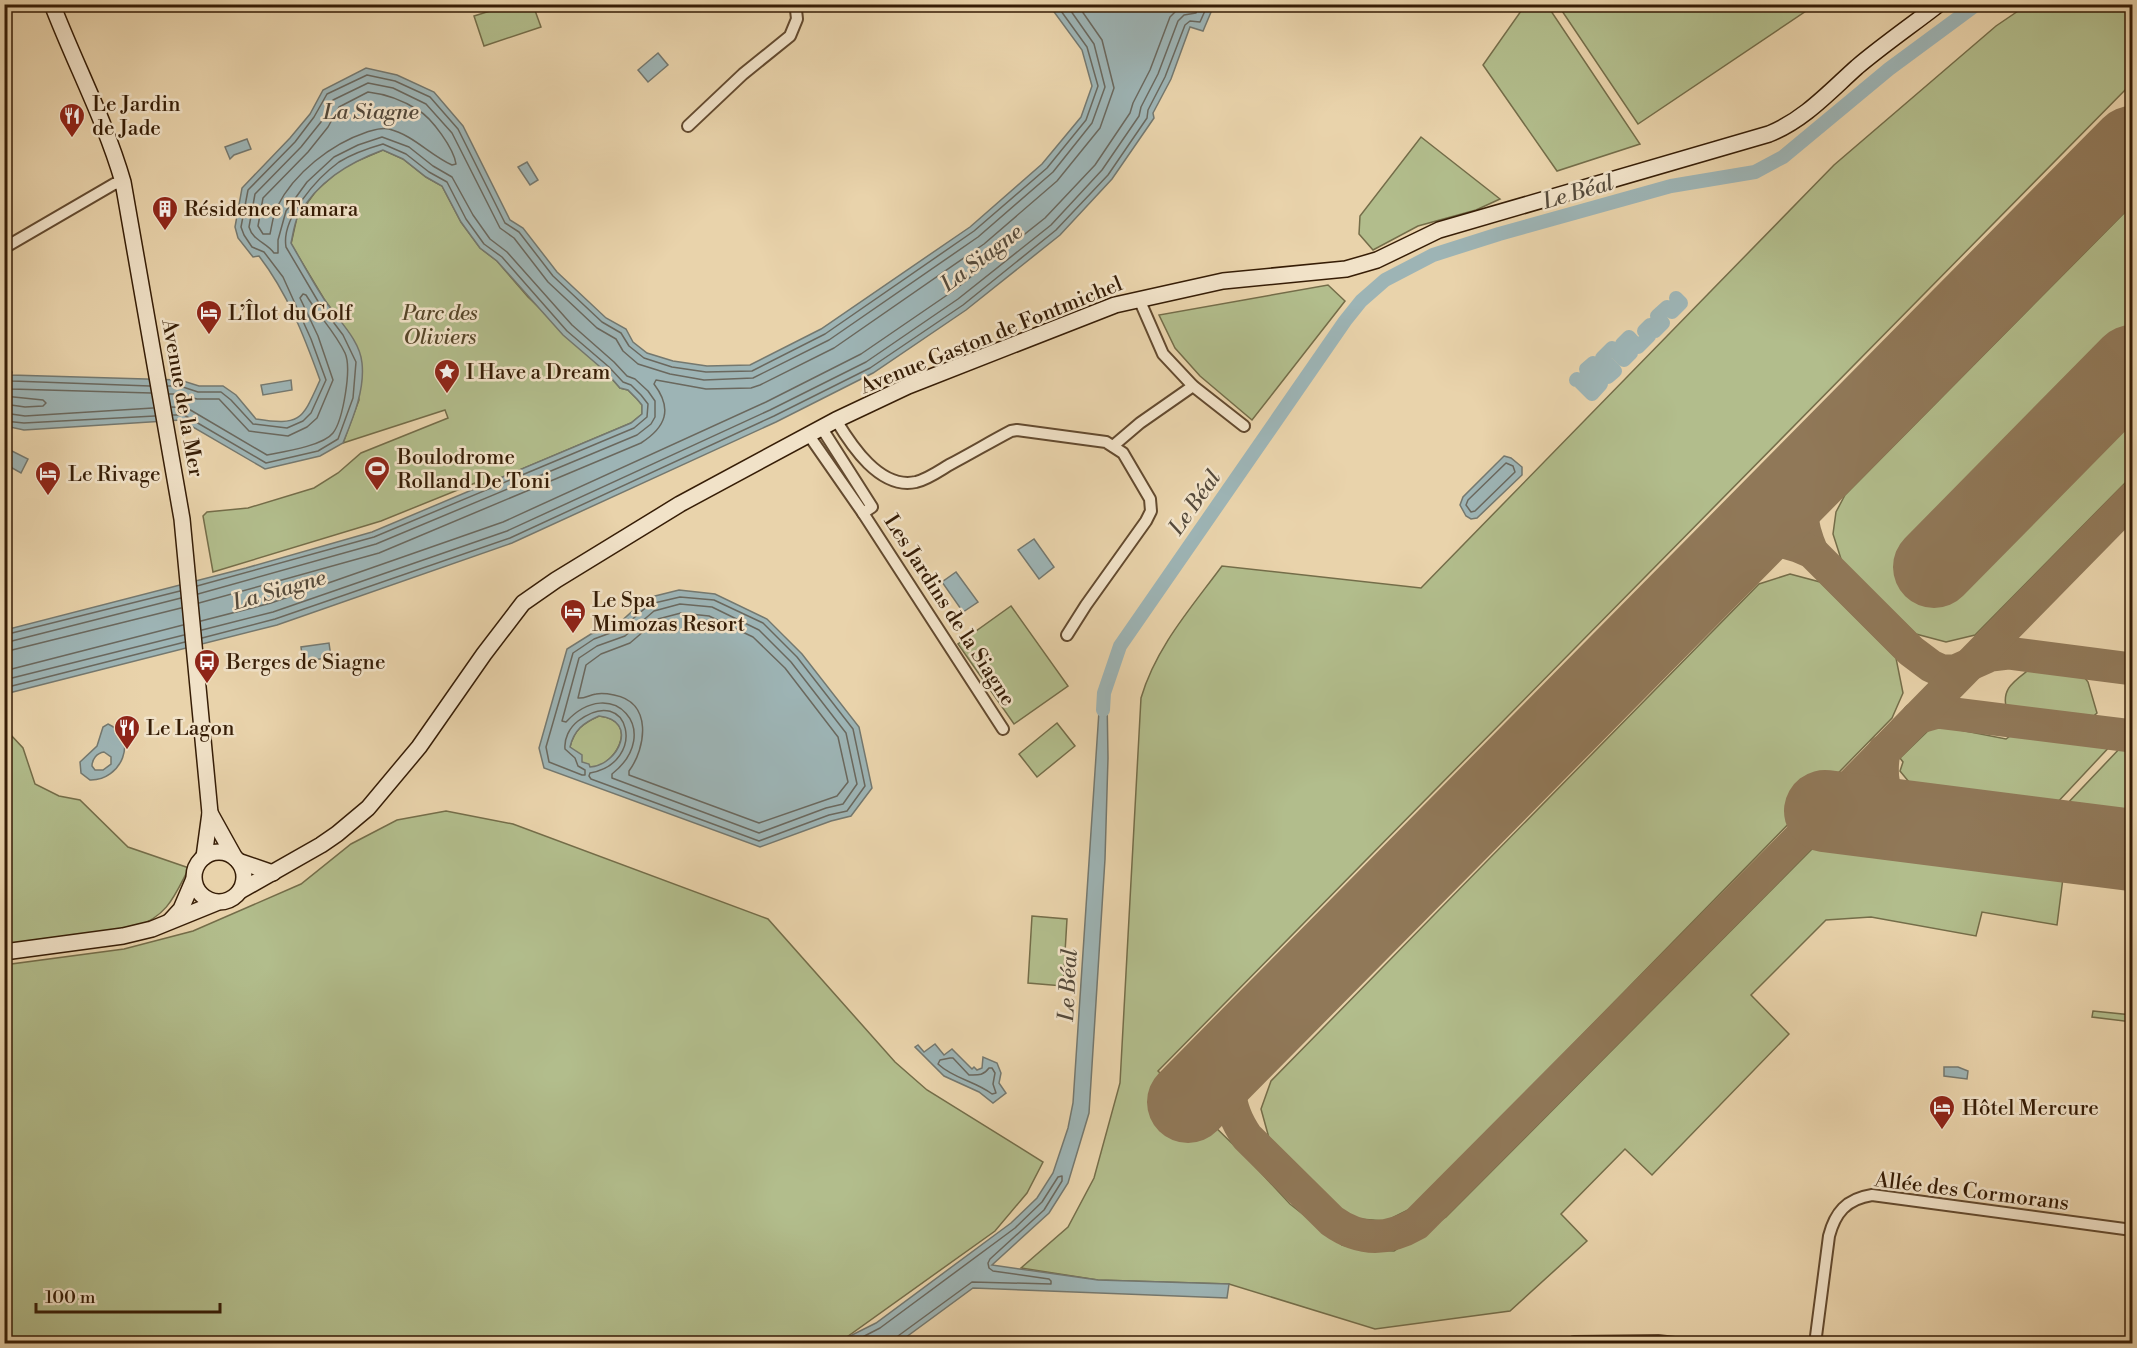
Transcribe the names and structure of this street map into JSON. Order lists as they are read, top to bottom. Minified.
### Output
{"streets":{"main road":["Avenue Gaston de Fontmichel","Avenue de la Mer"],"street":["Les Jardins de la Siagne","Allée des Cormorans"]},"crossings":[["Avenue Gaston de Fontmichel","Les Jardins de la Siagne"]],"water":["La Siagne","Le Béal"],"parks":["Parc des Oliviers"],"places":{"restaurant":["Le Jardin de Jade","Le Lagon"],"building":["Résidence Tamara"],"hotel":["L’Îlot du Golf","Le Rivage","Le Spa Mimozas Resort","Hôtel Mercure"],"place":["I Have a Dream"],"sports":["Boulodrome Rolland De Toni"],"bus stop":["Berges de Siagne"]},"scale_bar":"100 m"}
